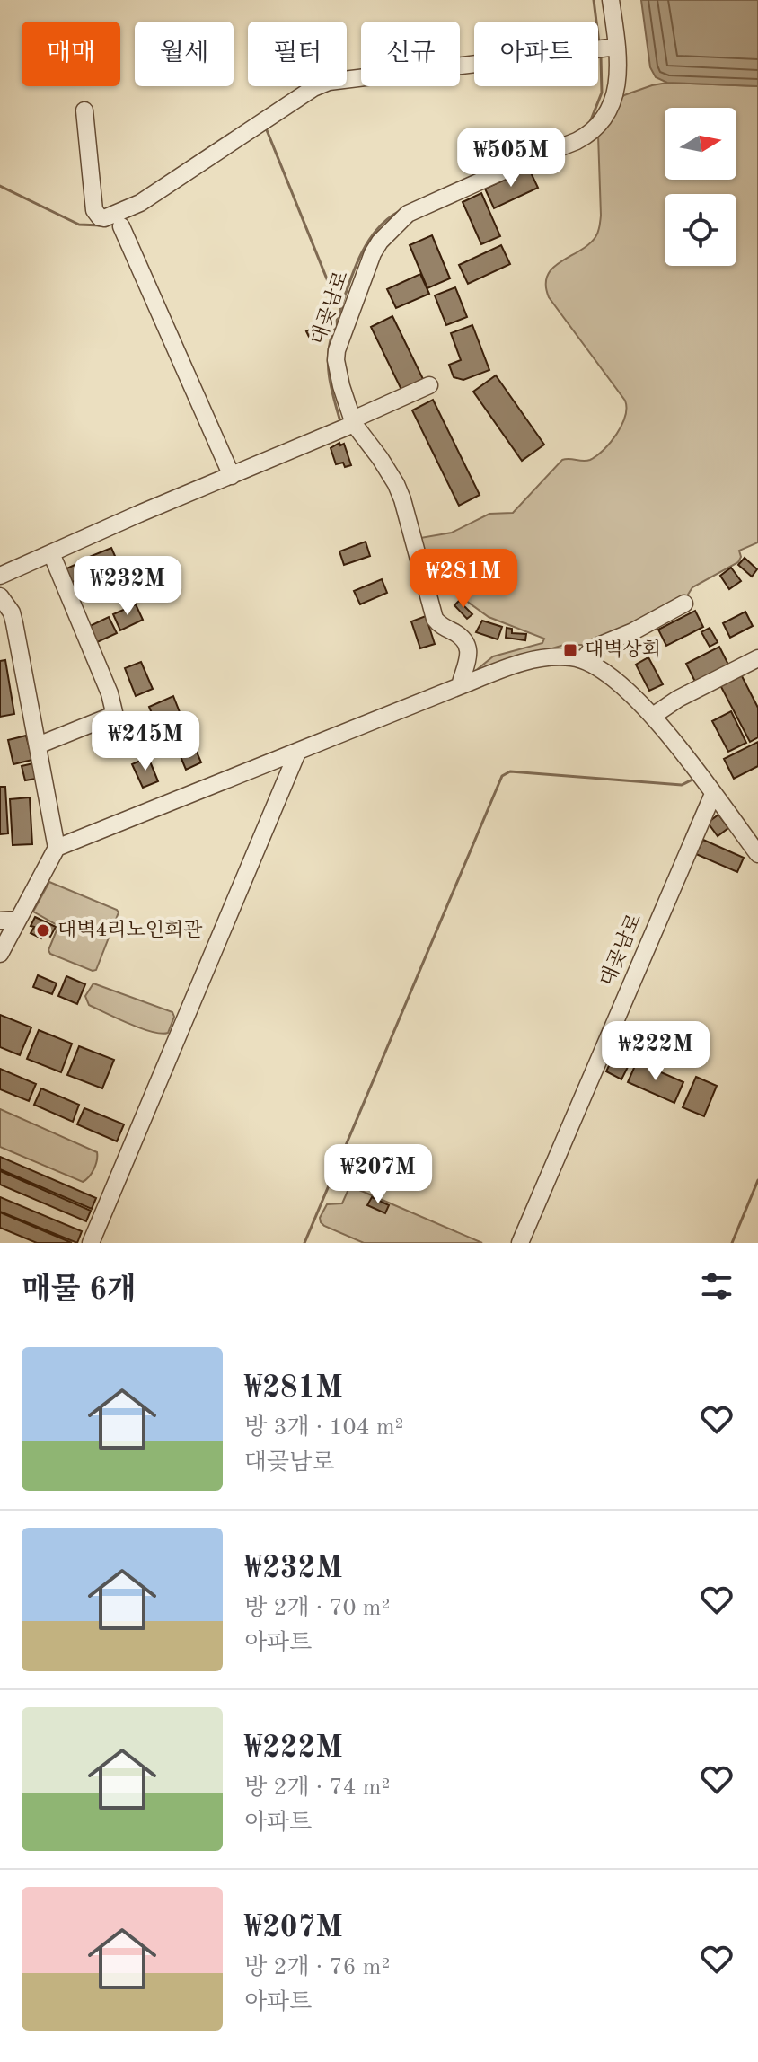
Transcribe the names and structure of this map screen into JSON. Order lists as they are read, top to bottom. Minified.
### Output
{"streets":{"street":["대곶남로"]},"places":{"transit":["대벽상회"],"other":["대벽4리노인회관"]},"north":"right","page":{"chip":["매매","월세","필터","신규","아파트"],"price":["₩505M","₩281M","₩232M","₩245M","₩222M","₩207M"],"heading":"매물 6개","list":[{"name":"₩281M","note":"방 3개 · 104 m² · 대곶남로"},{"name":"₩232M","note":"방 2개 · 70 m² · 아파트"},{"name":"₩222M","note":"방 2개 · 74 m² · 아파트"},{"name":"₩207M","note":"방 2개 · 76 m² · 아파트"}]}}
